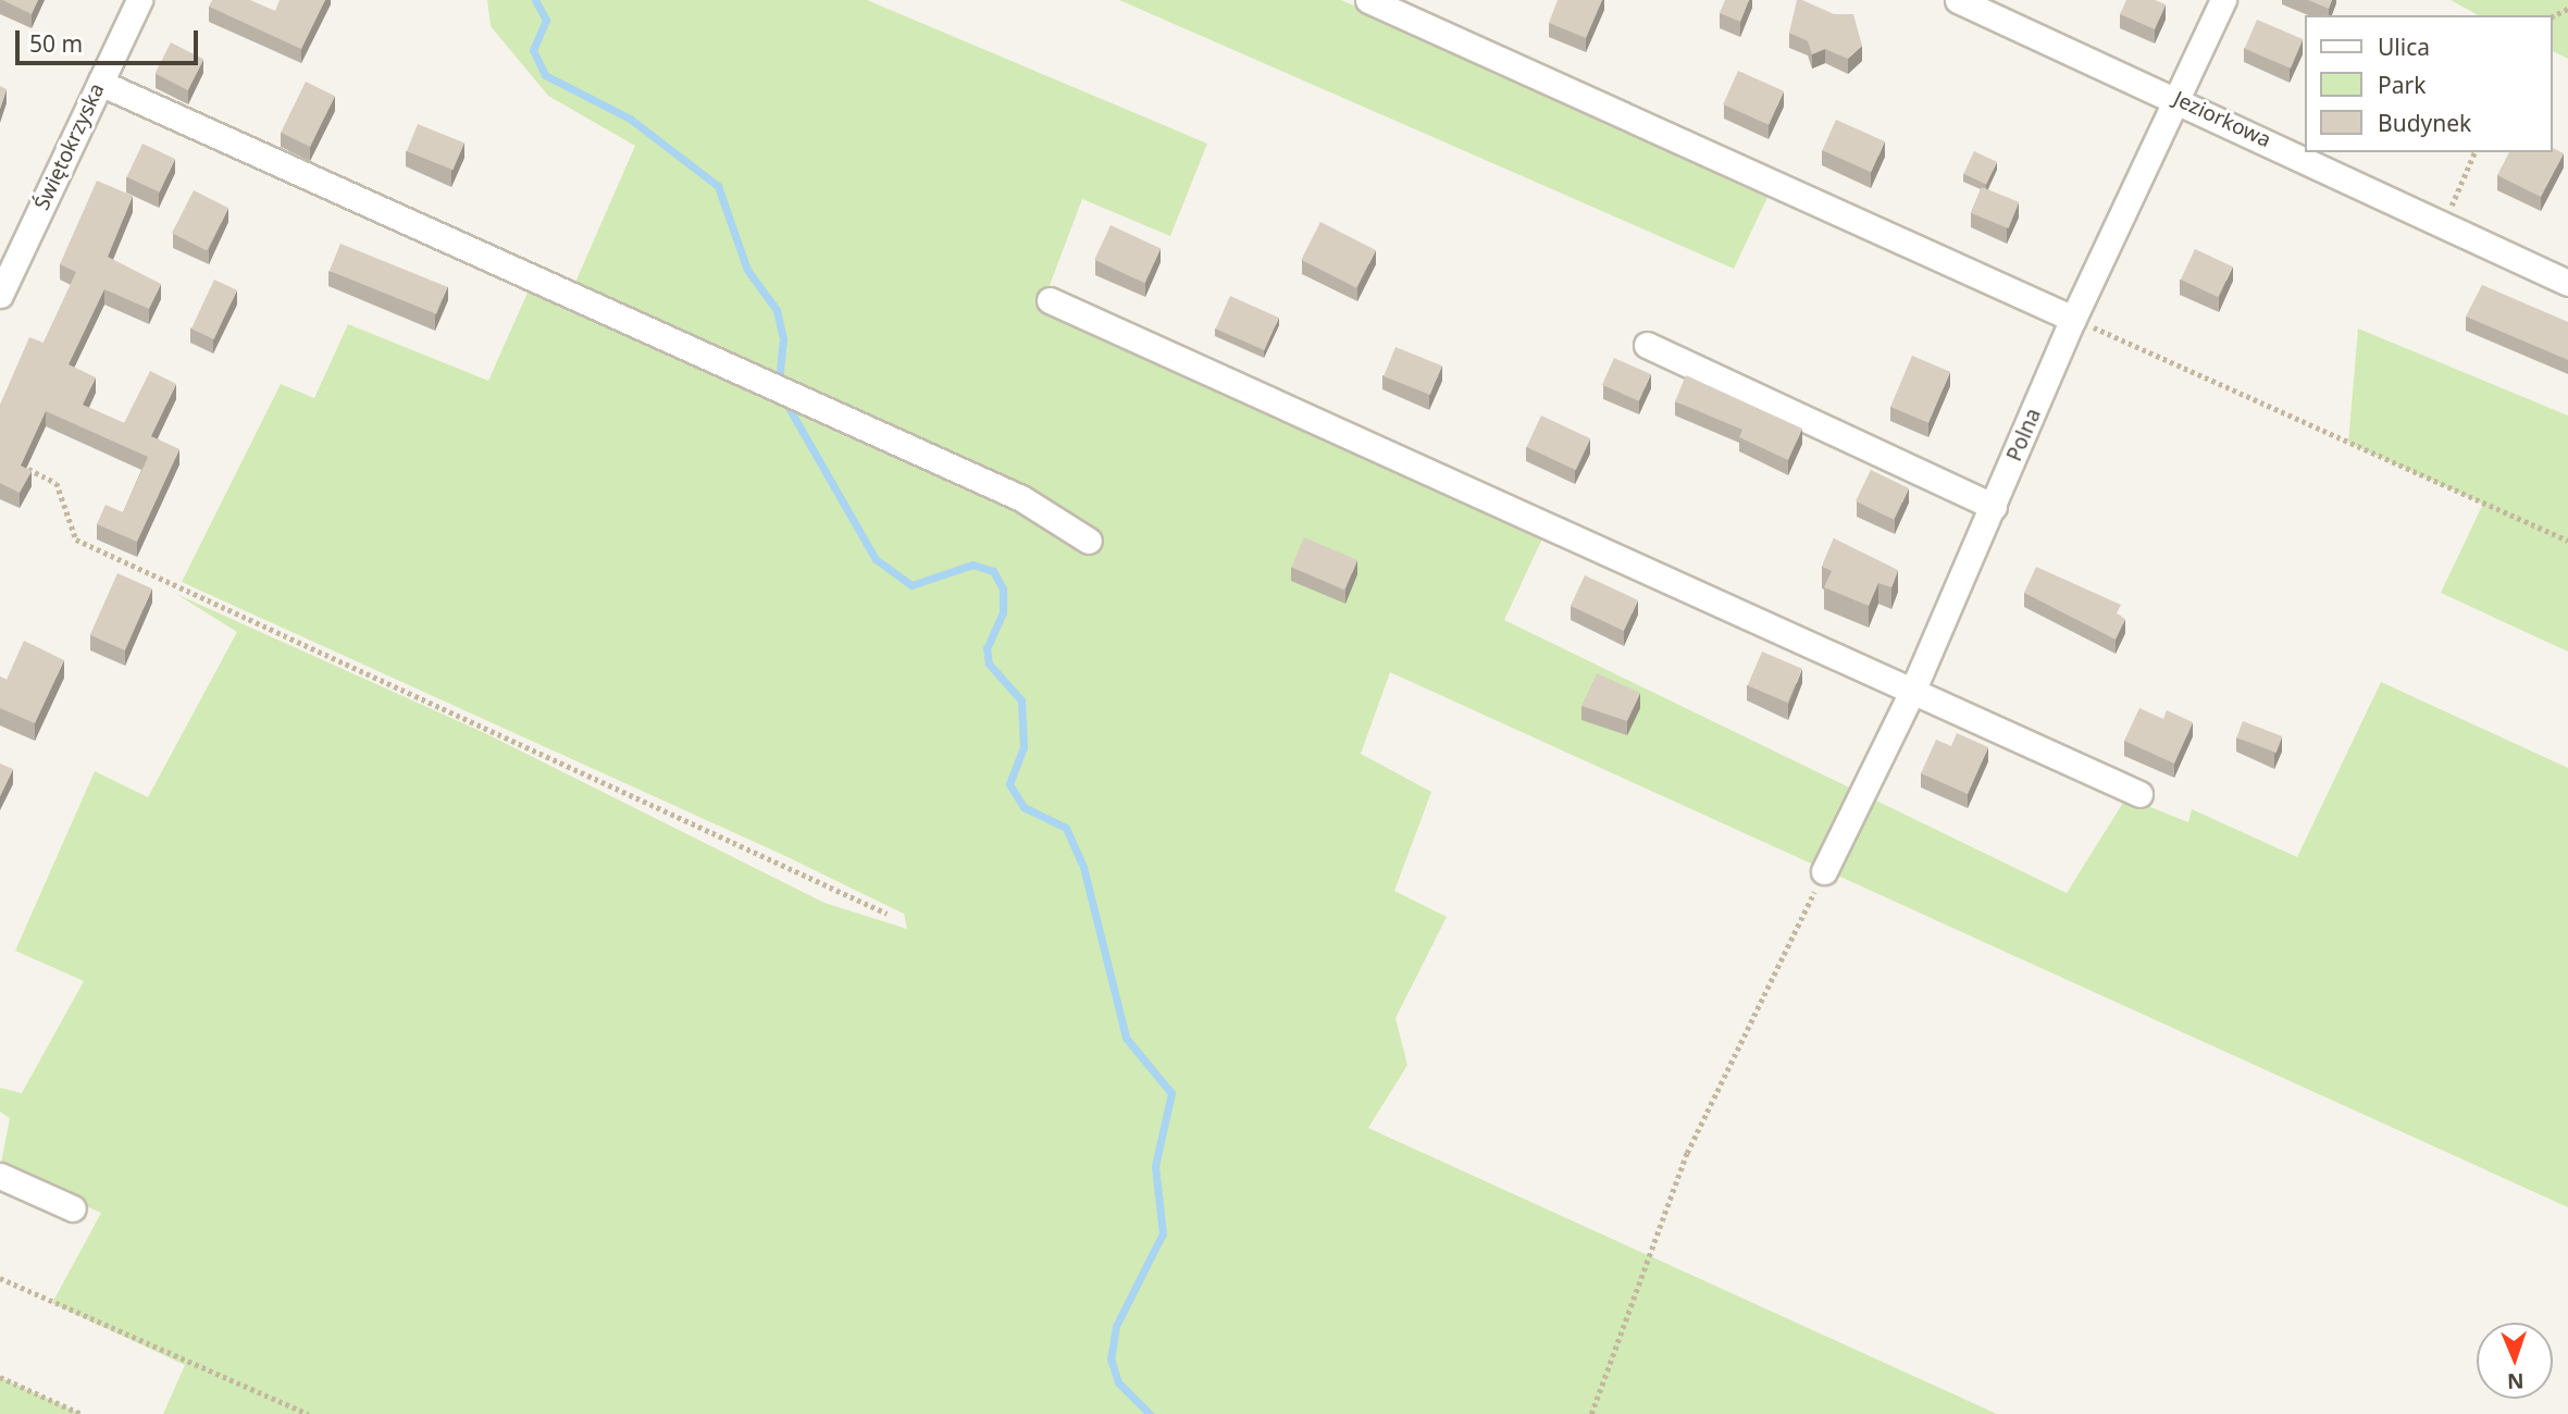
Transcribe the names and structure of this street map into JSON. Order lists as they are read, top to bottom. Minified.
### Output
{"streets":{"street":["Jeziorkowa","Świętokrzyska","Polna"]},"crossings":[["Jeziorkowa","Polna"]],"legend":["Ulica","Park","Budynek"],"scale_bar":"50 m","north":"bottom"}
